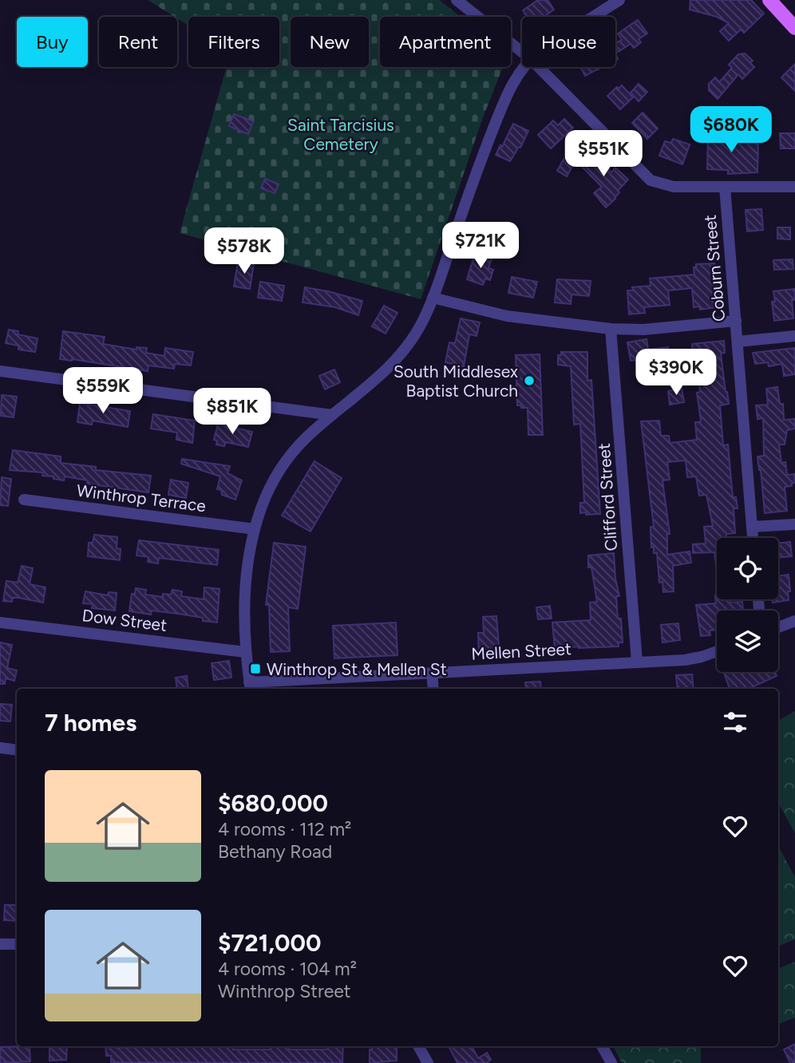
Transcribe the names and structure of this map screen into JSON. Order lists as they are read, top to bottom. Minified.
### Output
{"streets":{"street":["Coburn Street","Clifford Street","Winthrop Terrace","Dow Street","Mellen Street"]},"crossings":[["Clifford Street","Mellen Street"]],"parks":["Saint Tarcisius Cemetery"],"places":{"other":["South Middlesex Baptist Church"],"transit":["Winthrop St & Mellen St"]},"page":{"chip":["Buy","Rent","Filters","New","Apartment","House"],"price":["$680K","$551K","$721K","$578K","$390K","$559K","$851K"],"heading":"7 homes","list":[{"name":"$680,000","note":"4 rooms · 112 m² · Bethany Road"},{"name":"$721,000","note":"4 rooms · 104 m² · Winthrop Street"}]}}
